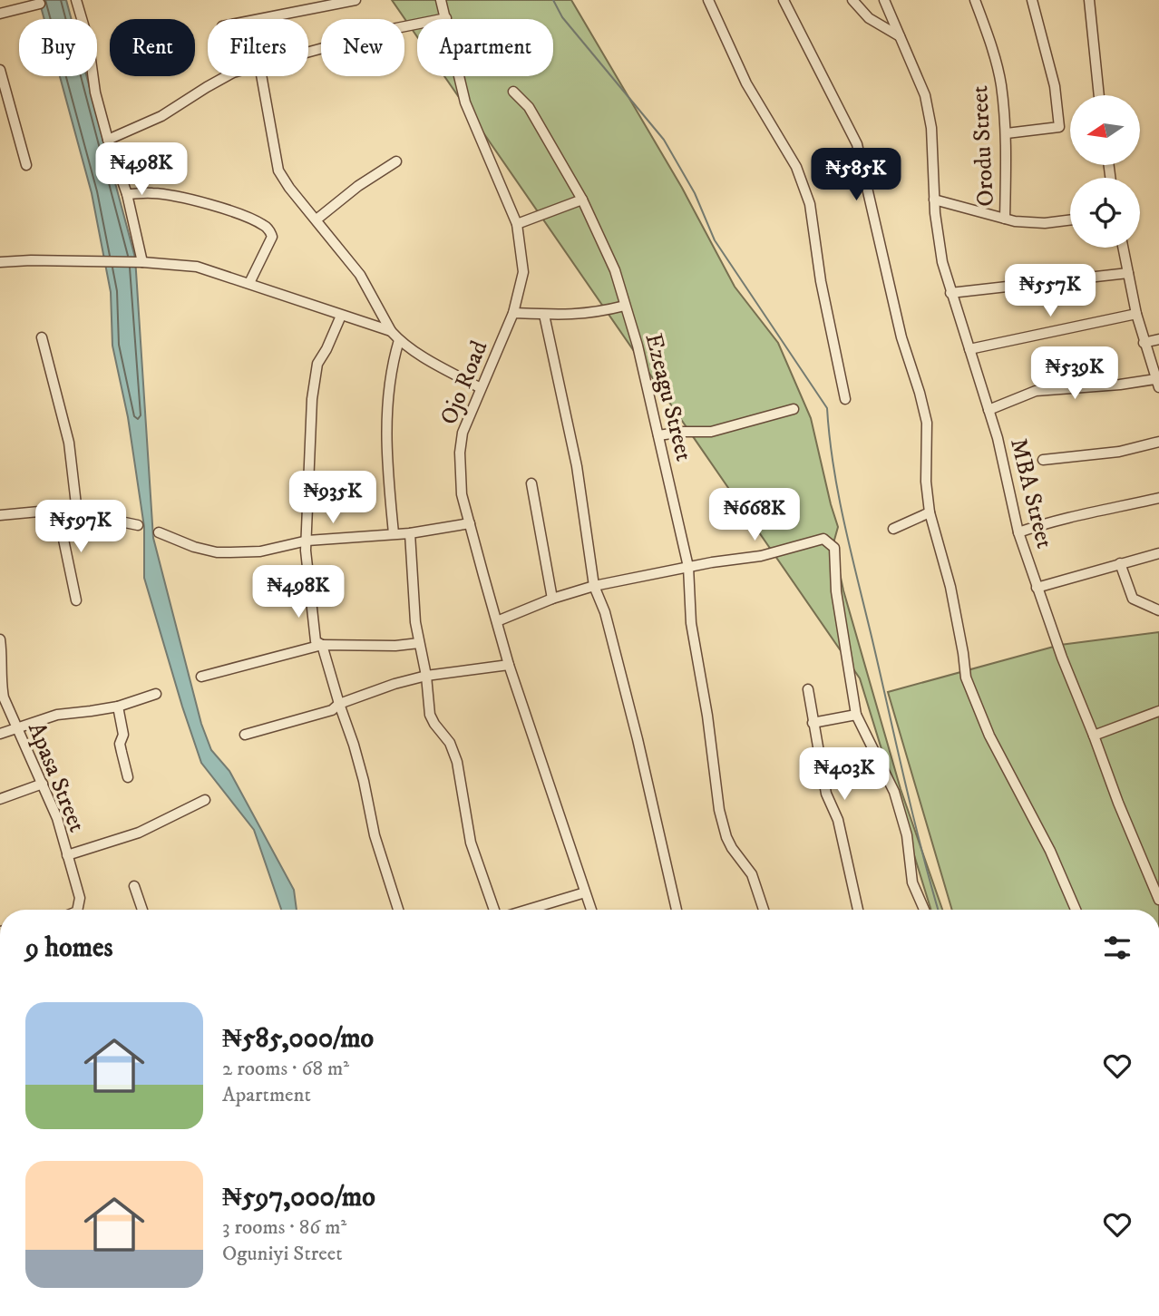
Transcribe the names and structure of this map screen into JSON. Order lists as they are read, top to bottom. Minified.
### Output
{"streets":{"street":["Orodu Street","Ojo Road","Ezeagu Street","MBA Street","Apasa Street"]},"north":"left","page":{"chip":["Buy","Rent","Filters","New","Apartment"],"price":["₦498K","₦585K","₦557K","₦539K","₦935K","₦668K","₦597K","₦498K","₦403K"],"heading":"9 homes","list":[{"name":"₦585,000/mo","note":"2 rooms · 68 m² · Apartment"},{"name":"₦597,000/mo","note":"3 rooms · 86 m² · Oguniyi Street"}]}}
